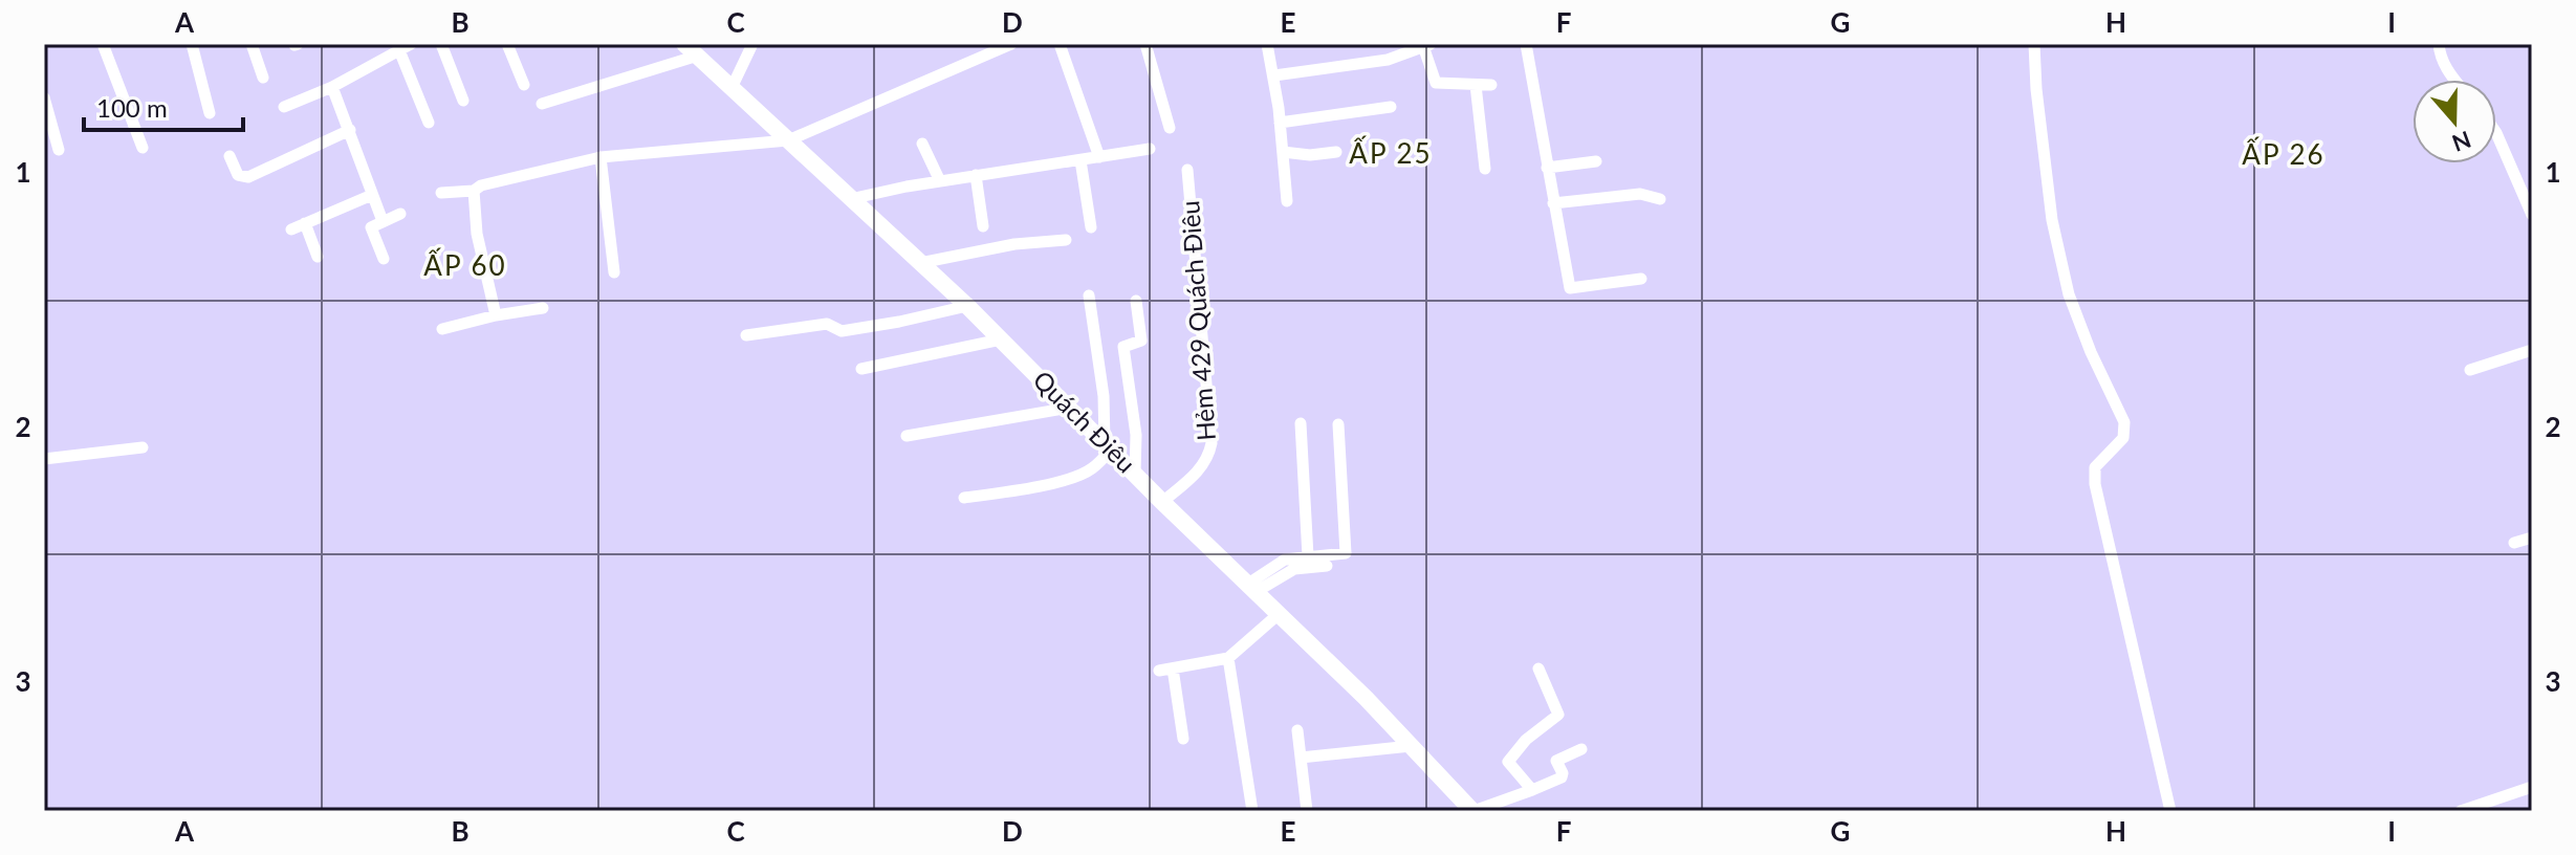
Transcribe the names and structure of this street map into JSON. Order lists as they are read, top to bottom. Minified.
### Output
{"streets":{"main road":["Quách Điêu"],"street":["Hẻm 429 Quách Điêu"]},"crossings":[["Hẻm 429 Quách Điêu","Quách Điêu"]],"districts":["ẤP 25","ẤP 26","ẤP 60"],"scale_bar":"100 m","north":"bottom","grid":{"columns":["A","B","C","D","E","F","G","H","I"],"rows":["1","2","3"]}}
